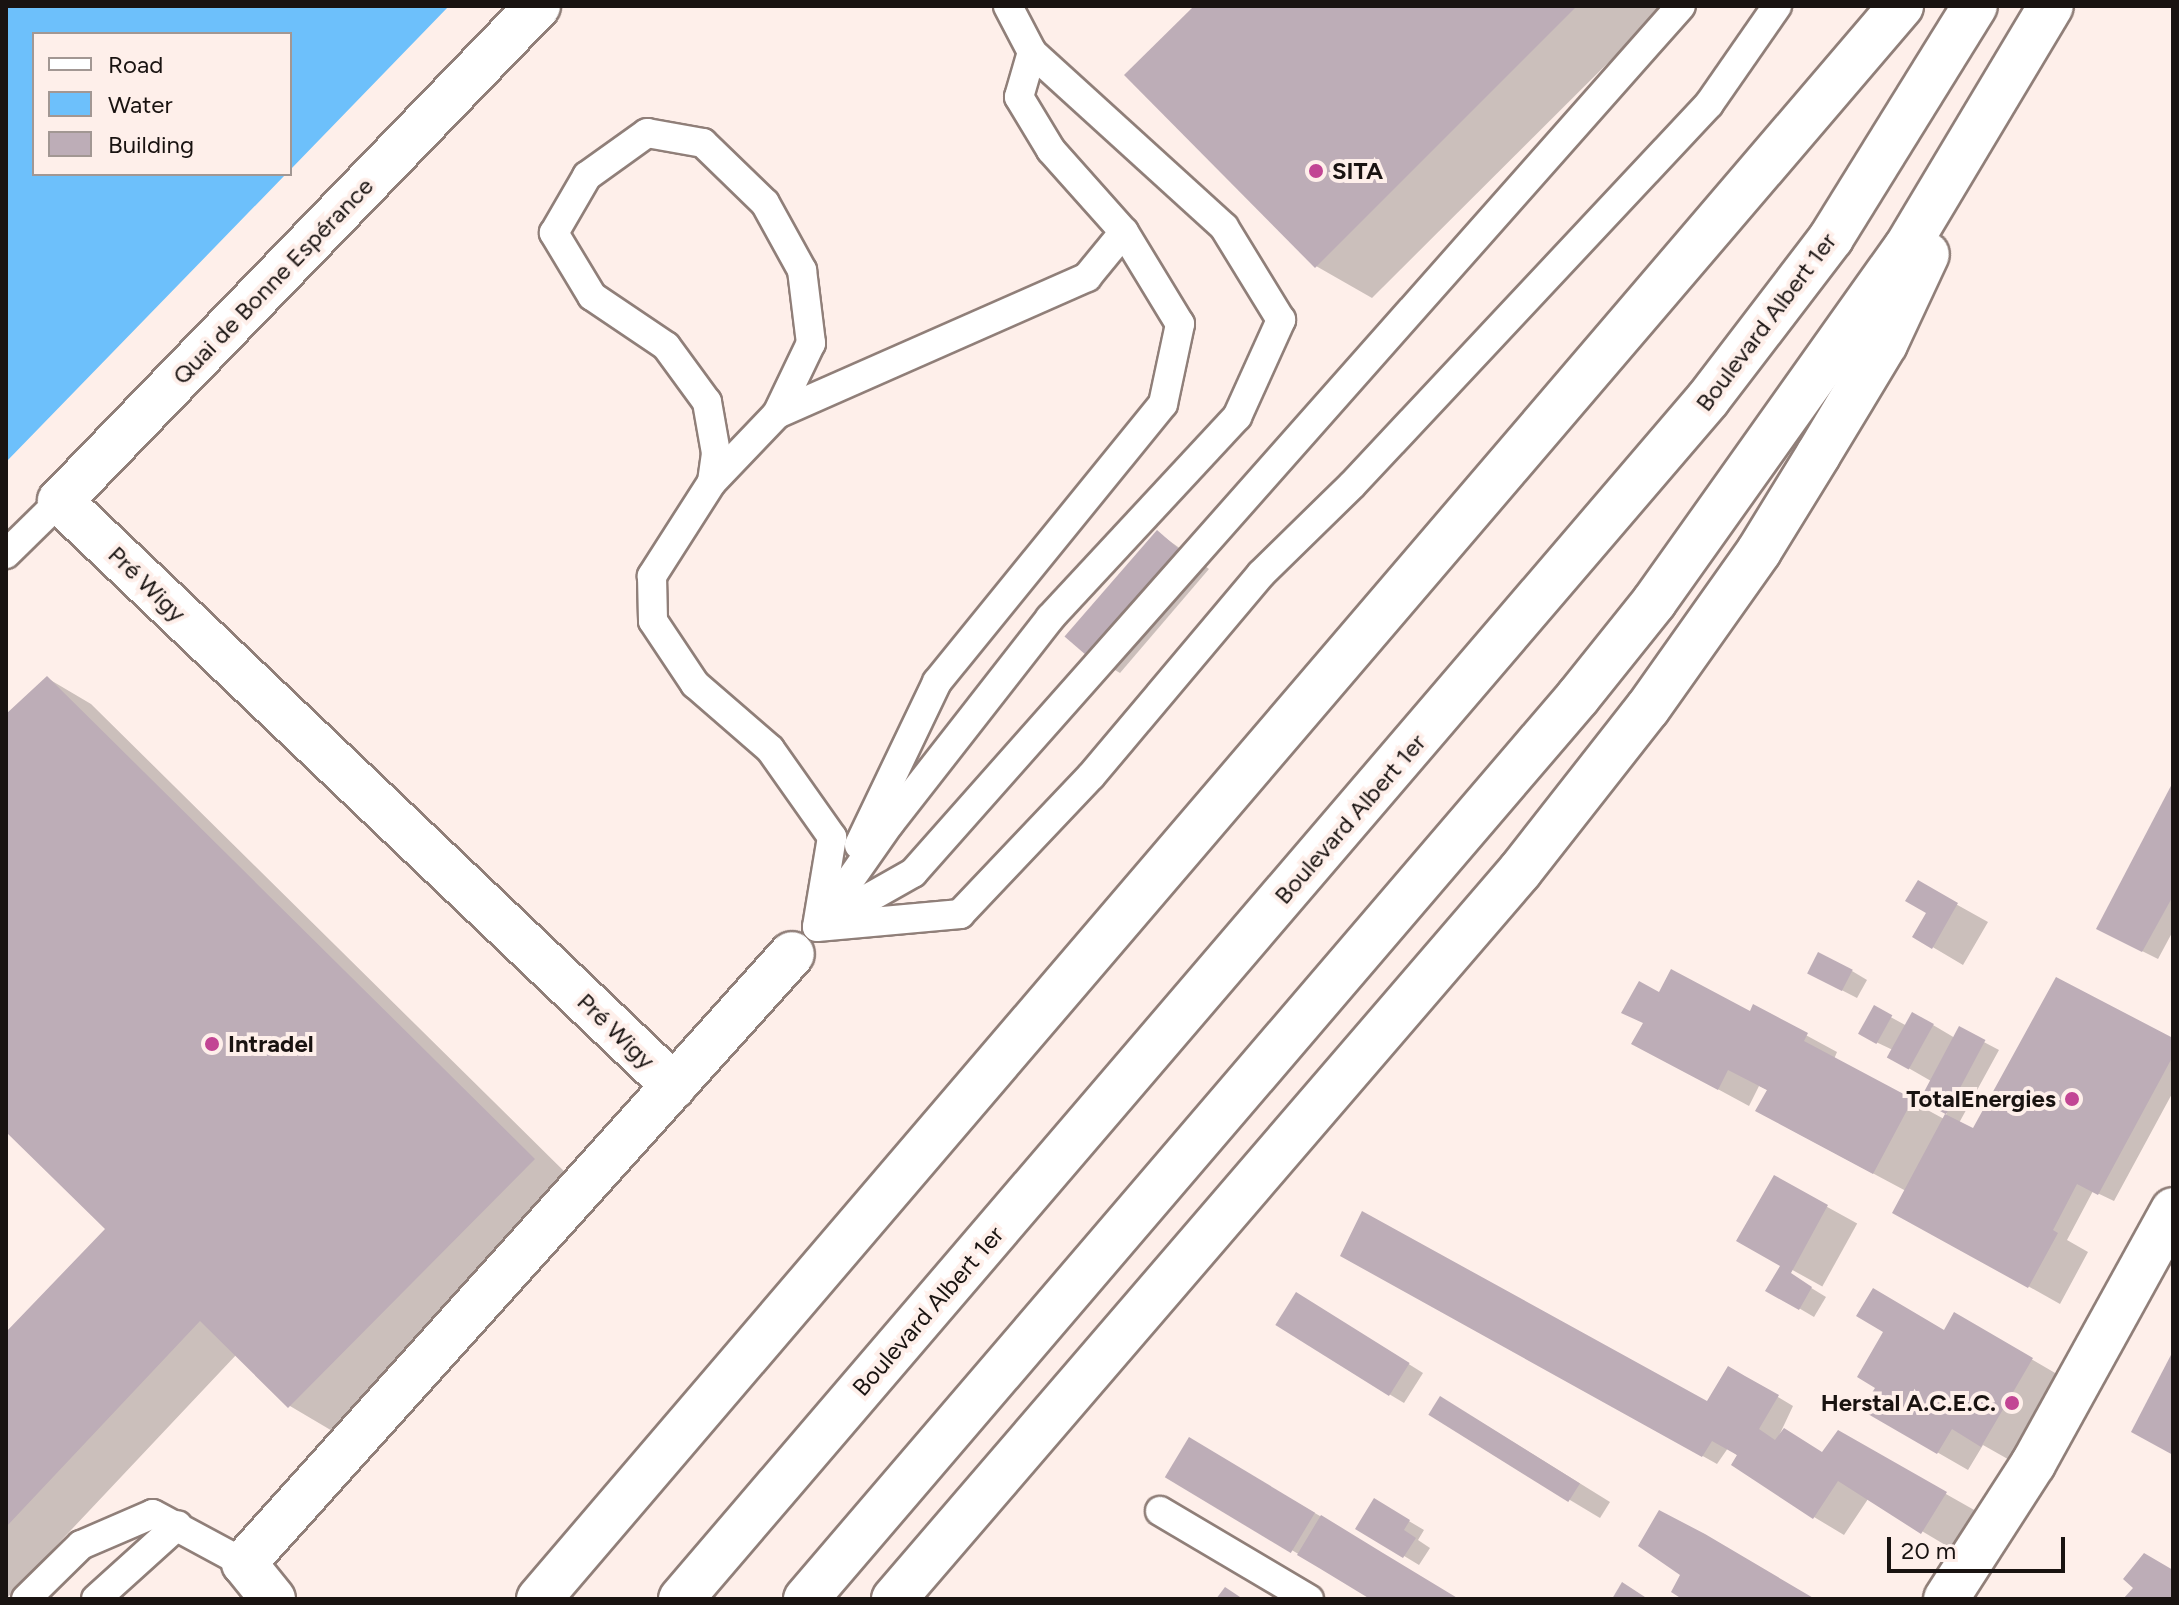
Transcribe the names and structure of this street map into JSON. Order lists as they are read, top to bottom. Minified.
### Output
{"streets":{"main road":["Quai de Bonne Espérance","Boulevard Albert 1er","Pré Wigy"]},"crossings":[["Quai de Bonne Espérance","Pré Wigy"]],"places":["SITA","Intradel","TotalEnergies","Herstal A.C.E.C."],"legend":["Road","Water","Building"],"scale_bar":"20 m"}
